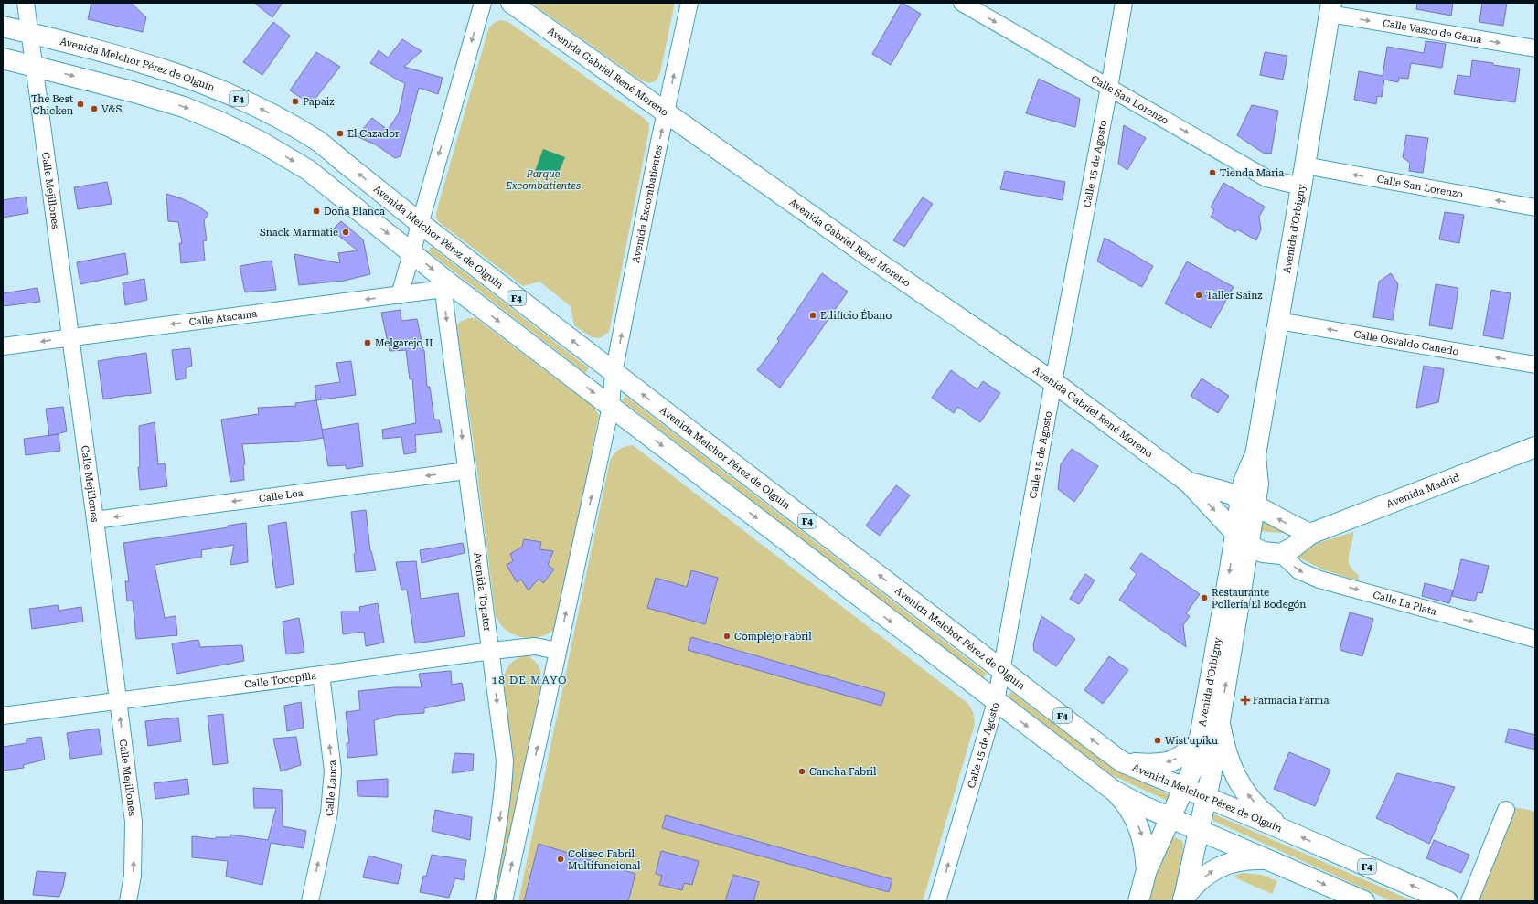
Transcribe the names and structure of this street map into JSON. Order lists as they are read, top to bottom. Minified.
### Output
{"streets":{"main road":["Avenida Melchor Pérez de Olguín","Avenida Gabriel René Moreno","F4","Avenida d'Orbigny","Avenida Madrid"],"street":["Calle Vasco de Gama","Calle San Lorenzo","Calle 15 de Agosto","Calle Mejillones","Avenida Excombatientes","Calle Atacama","Calle Osvaldo Canedo","Calle Loa","Avenida Topater","Calle La Plata","Calle Tocopilla","Calle Lauca"]},"crossings":[["Calle Vasco de Gama","Avenida d'Orbigny"],["Avenida Melchor Pérez de Olguín","Calle 15 de Agosto"],["Avenida Melchor Pérez de Olguín","Calle Mejillones"],["Avenida Melchor Pérez de Olguín","Avenida Excombatientes"],["Avenida Melchor Pérez de Olguín","Avenida d'Orbigny"],["Avenida Gabriel René Moreno","Calle 15 de Agosto"],["Avenida Gabriel René Moreno","Avenida Excombatientes"],["Avenida Gabriel René Moreno","Avenida d'Orbigny"],["Calle San Lorenzo","Calle 15 de Agosto"],["Calle San Lorenzo","Avenida d'Orbigny"],["Calle Mejillones","Calle Atacama"],["Calle Mejillones","Calle Loa"],["Calle Mejillones","Calle Tocopilla"],["Avenida d'Orbigny","Calle Osvaldo Canedo"],["Calle Atacama","Avenida Topater"],["Avenida Madrid","Calle La Plata"],["Calle Loa","Avenida Topater"],["Avenida Topater","Calle Tocopilla"],["Calle Tocopilla","Calle Lauca"]],"one_way":["Calle Vasco de Gama","Avenida Excombatientes","Calle Atacama","Calle Osvaldo Canedo","Calle Loa","Calle La Plata","Calle Lauca"],"districts":["18 DE MAYO"],"parks":["Parque Excombatientes"],"places":{"other":["Papaiz","The Best Chicken","V&S","El Cazador","Tienda Maria","Doña Blanca","Snack Marmatie","Taller Sainz","Edificio Ébano","Melgarejo II","Restaurante Pollería El Bodegón","Complejo Fabril","Wist'upiku","Cancha Fabril","Coliseo Fabril Multifuncional"],"health":["Farmacia Farma"]}}
